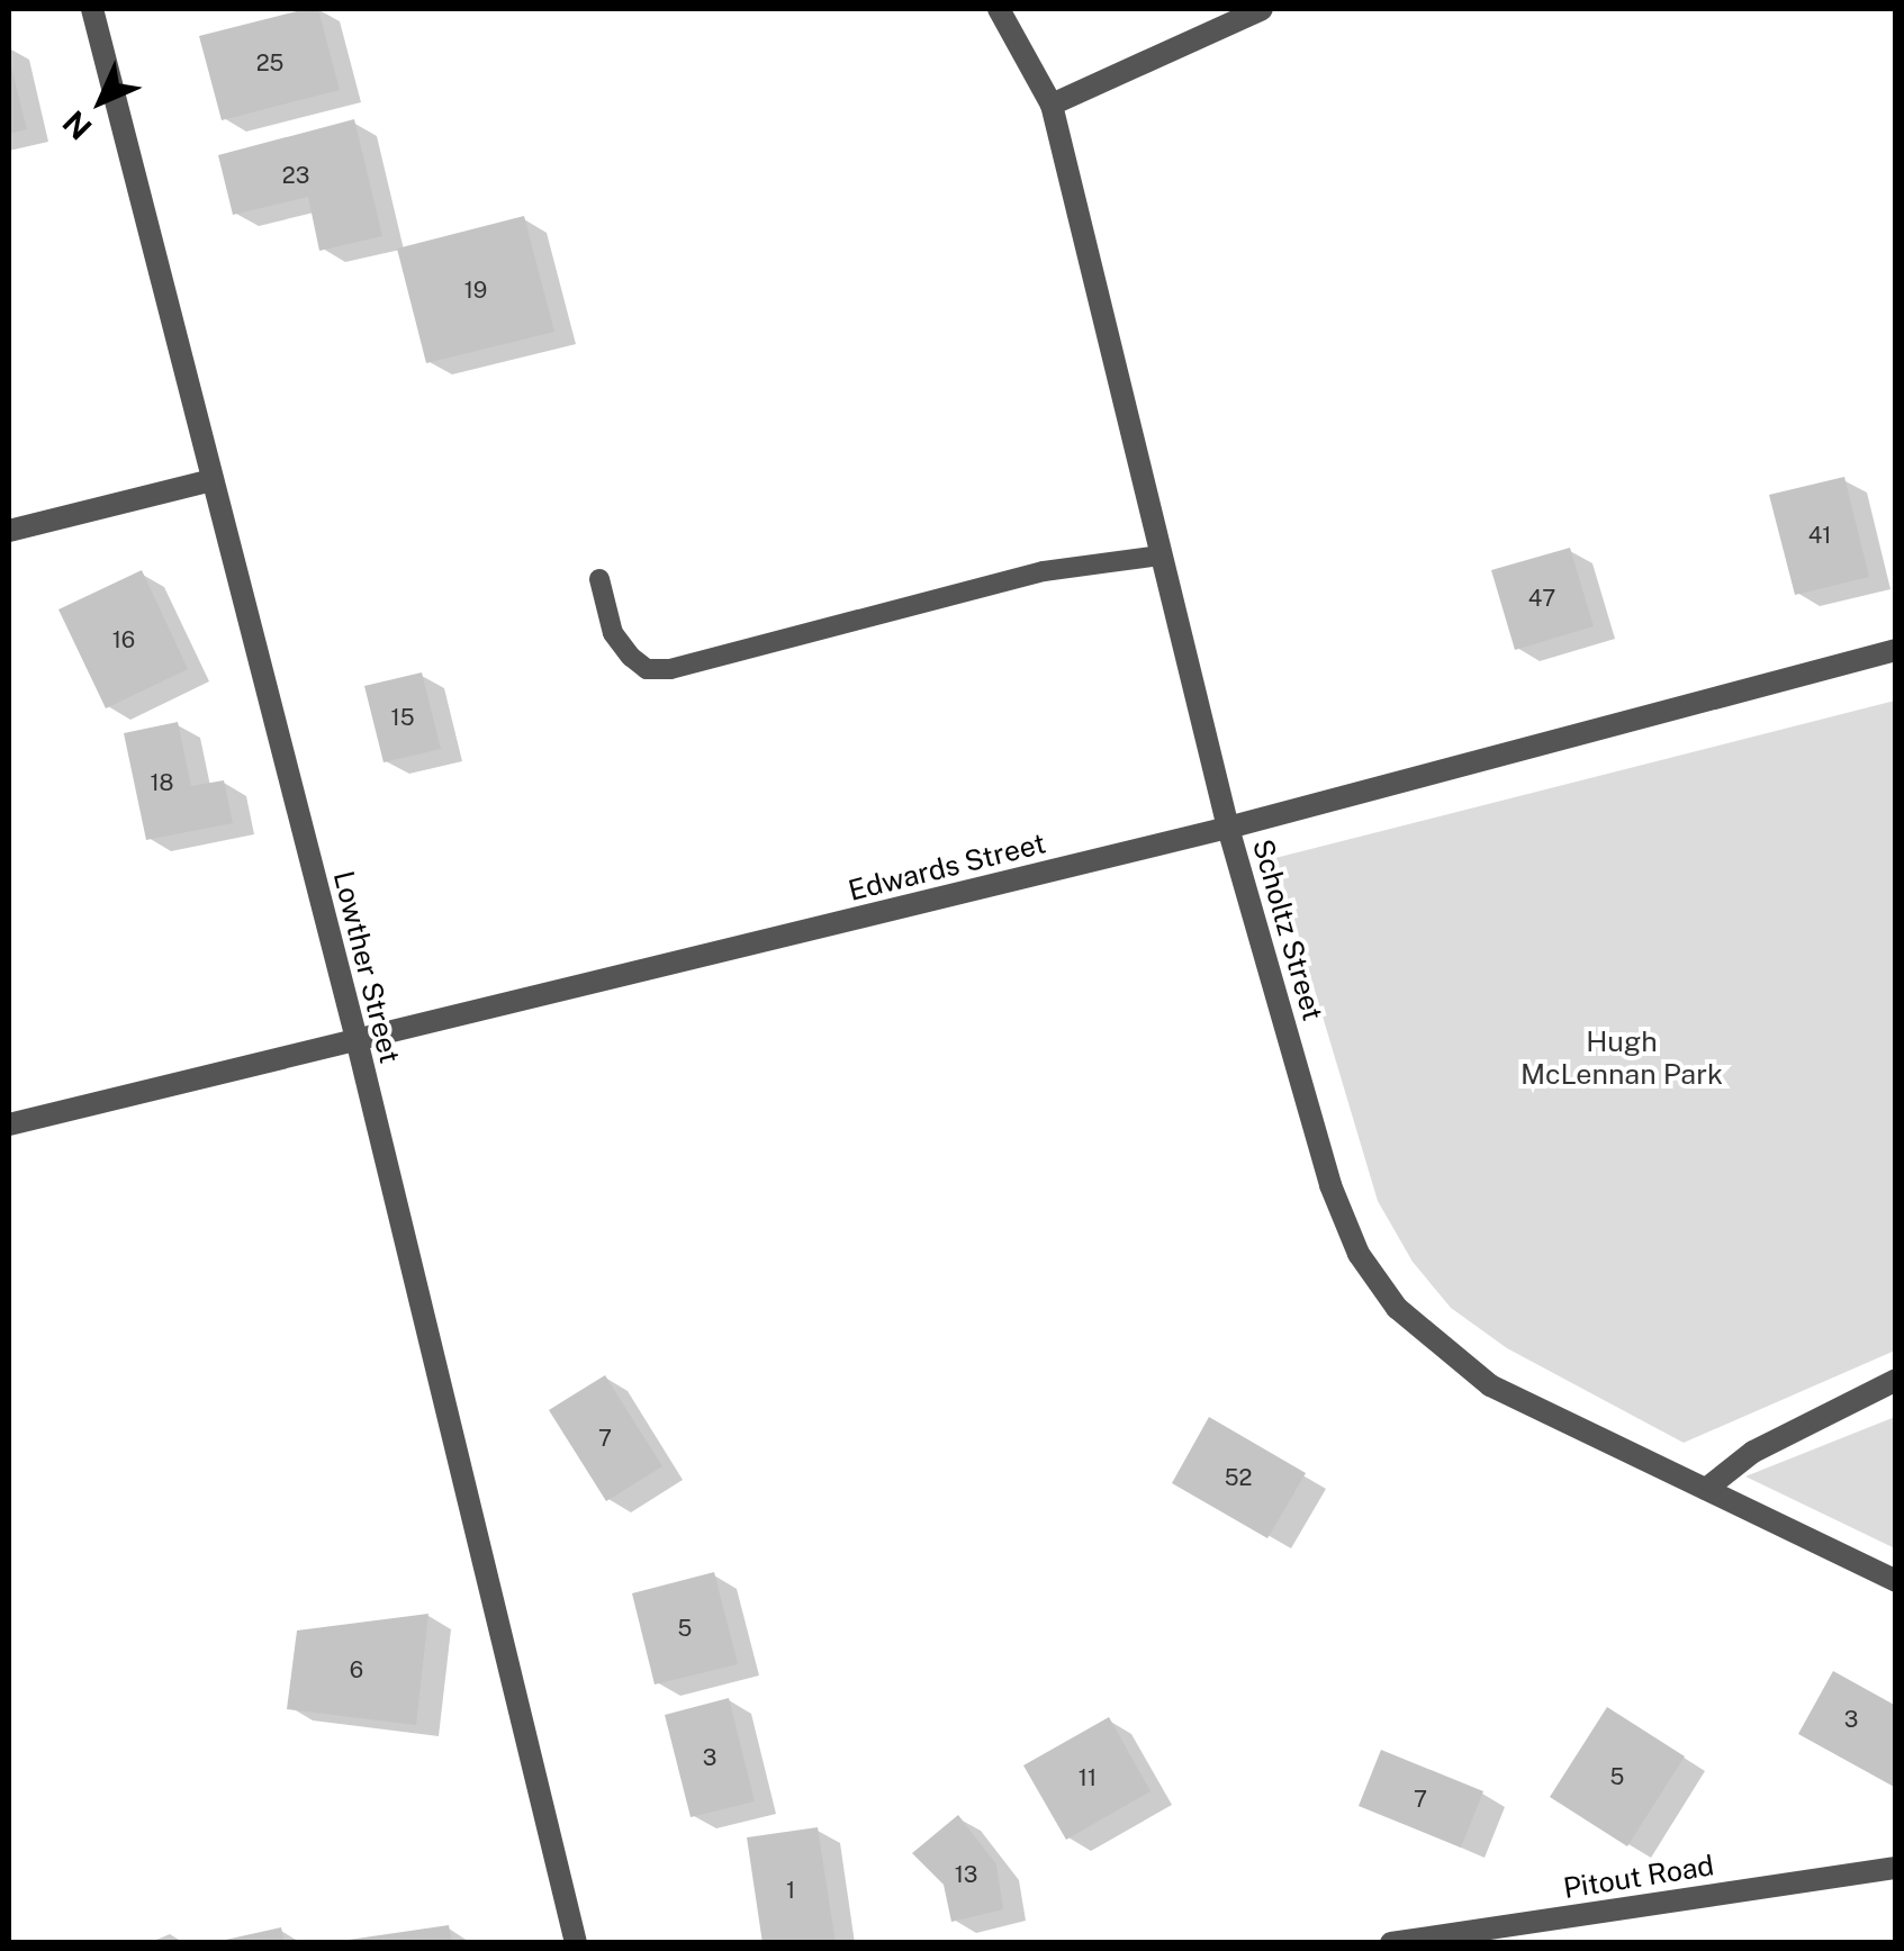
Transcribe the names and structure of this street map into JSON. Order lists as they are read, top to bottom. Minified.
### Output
{"streets":{"street":["Edwards Street","Scholtz Street","Lowther Street","Pitout Road"]},"crossings":[["Edwards Street","Scholtz Street"],["Edwards Street","Lowther Street"]],"parks":["Hugh McLennan Park"],"house_numbers":["25","23","19","41","47","16","15","18","7","52","5","6","3","3","5","11","7","13","1"],"north":"bottom left"}
